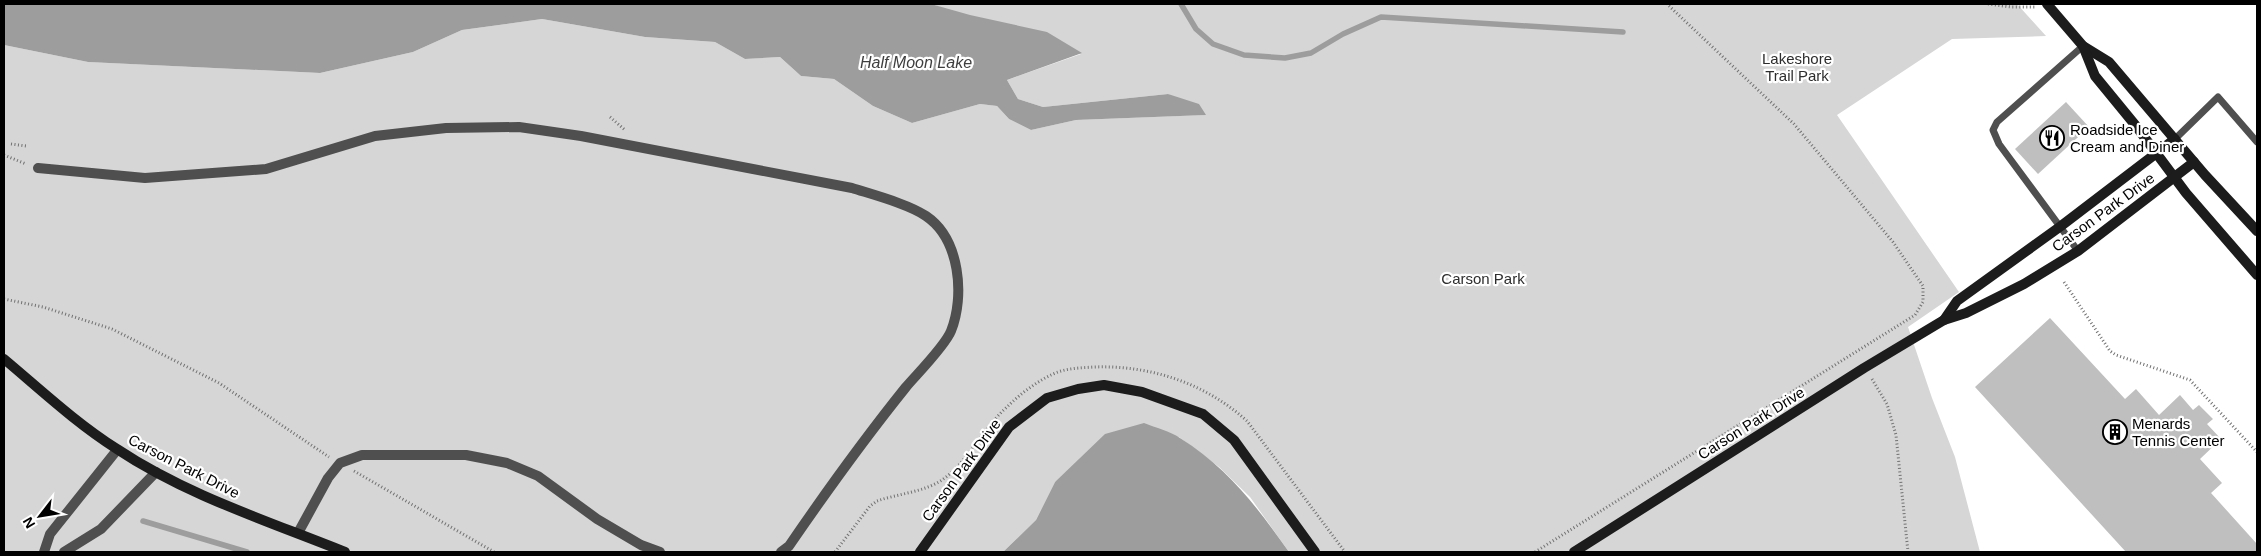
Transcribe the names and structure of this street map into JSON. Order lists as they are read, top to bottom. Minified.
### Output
{"streets":{"street":["Carson Park Drive"]},"water":["Half Moon Lake"],"parks":["Lakeshore Trail Park","Carson Park"],"places":{"restaurant":["Roadside Ice Cream and Diner"],"building":["Menards Tennis Center"]},"north":"bottom left"}
